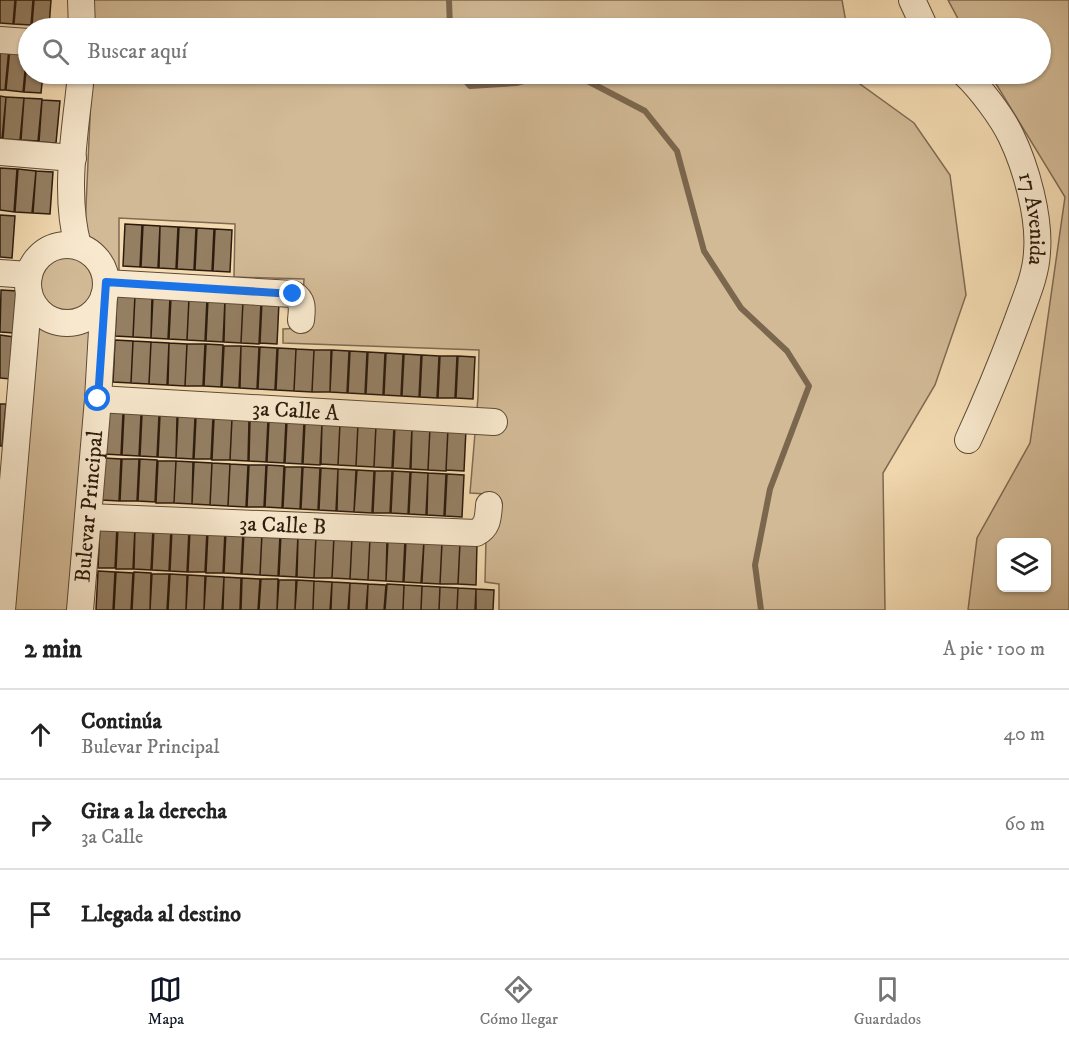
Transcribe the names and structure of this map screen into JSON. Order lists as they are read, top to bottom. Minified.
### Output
{"streets":{"street":["17 Avenida","3a Calle A","Bulevar Principal","3a Calle B"]},"crossings":[["3a Calle A","Bulevar Principal"],["Bulevar Principal","3a Calle B"]],"page":{"search":"Buscar aquí","heading":["2 min","A pie · 100 m"],"list":[["Continúa","Bulevar Principal","40 m"],["Gira a la derecha","3a Calle","60 m"],"Llegada al destino"],"nav":["Mapa","Cómo llegar","Guardados"]}}
